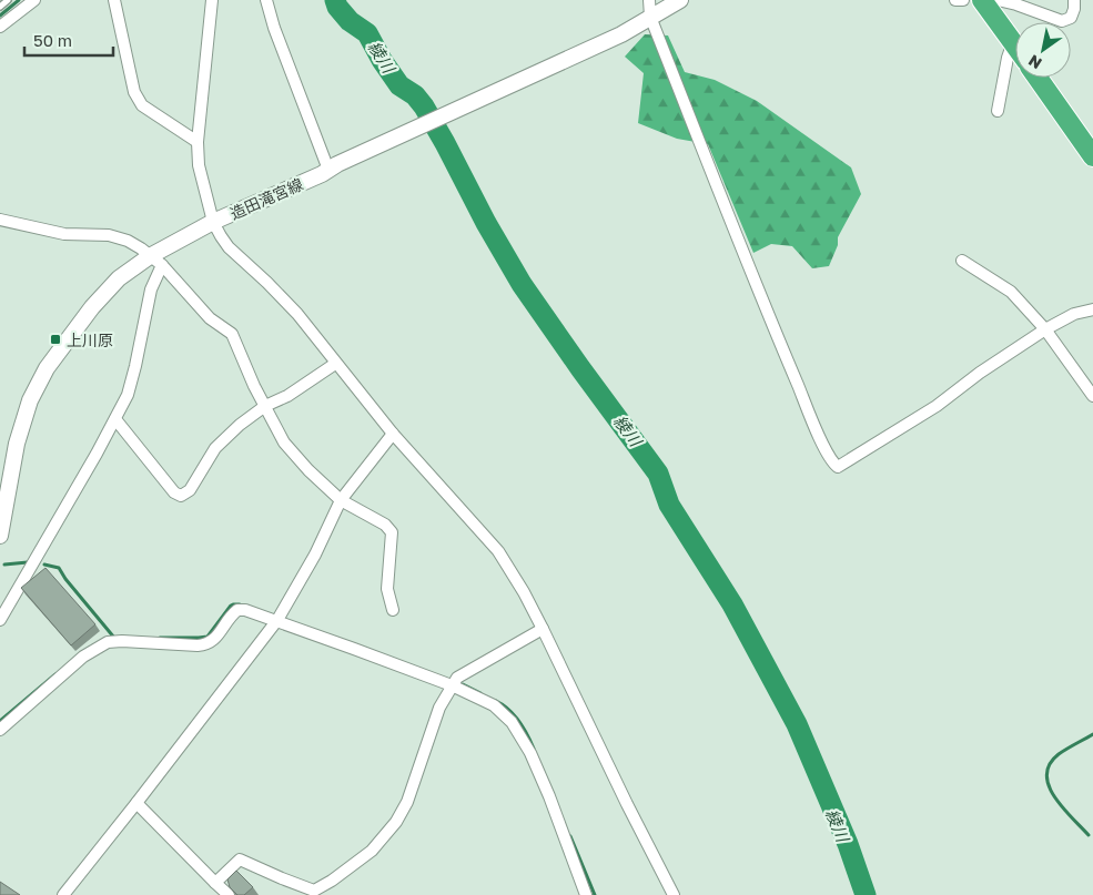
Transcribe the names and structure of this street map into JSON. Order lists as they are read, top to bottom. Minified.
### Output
{"streets":{"main road":["造田滝宮線"]},"water":["綾川"],"places":{"transit":["上川原"]},"scale_bar":"50 m","north":"bottom left"}
